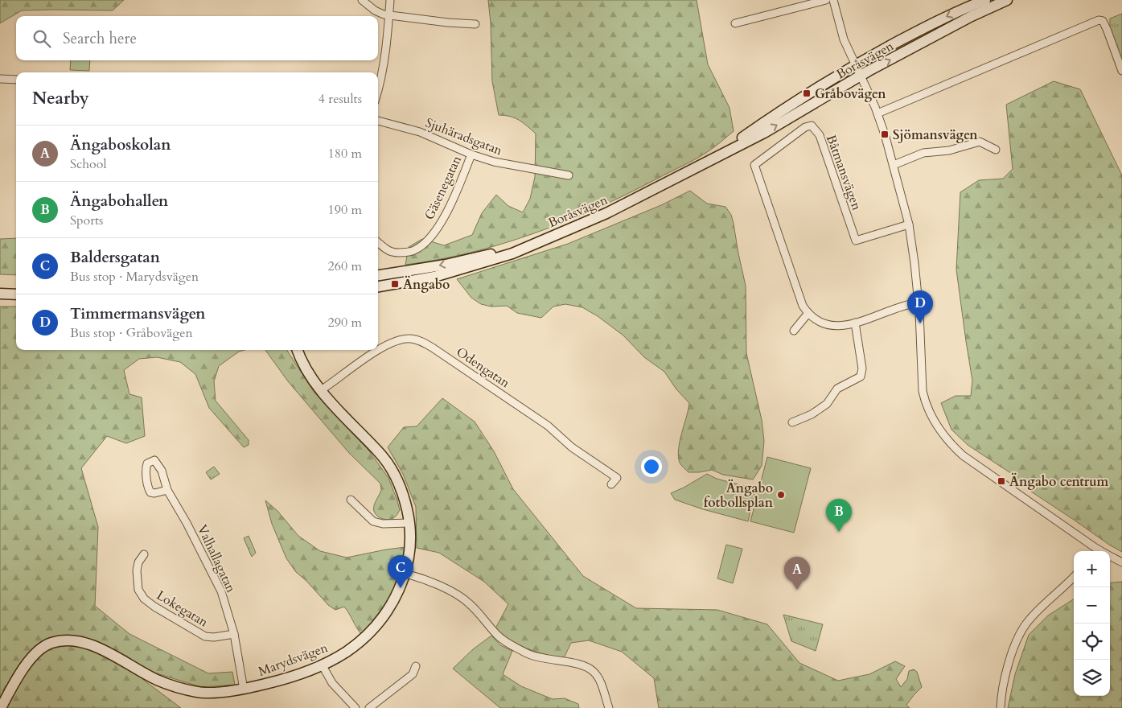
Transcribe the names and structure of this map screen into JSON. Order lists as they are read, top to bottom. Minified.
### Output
{"streets":{"main road":["Boråsvägen","Marydsvägen"],"street":["Sjuhäradsgatan","Båtmansvägen","Gäsenegatan","Odengatan","Valhallagatan","Lokegatan"]},"crossings":[["Sjuhäradsgatan","Gäsenegatan"],["Odengatan","Marydsvägen"],["Valhallagatan","Lokegatan"],["Valhallagatan","Marydsvägen"]],"places":{"transit":["Gråbovägen","Sjömansvägen","Ängabo","Ängabo centrum"],"other":["Ängabo fotbollsplan"]},"page":{"search":"Search here","heading":["Nearby","4 results"],"list":[{"mark":"A","name":"Ängaboskolan","note":"School","value":"180 m"},{"mark":"B","name":"Ängabohallen","note":"Sports","value":"190 m"},{"mark":"C","name":"Baldersgatan","note":"Bus stop · Marydsvägen","value":"260 m"},{"mark":"D","name":"Timmermansvägen","note":"Bus stop · Gråbovägen","value":"290 m"}],"pins":["D","B","C","A"],"map_buttons":["+","−"]}}
